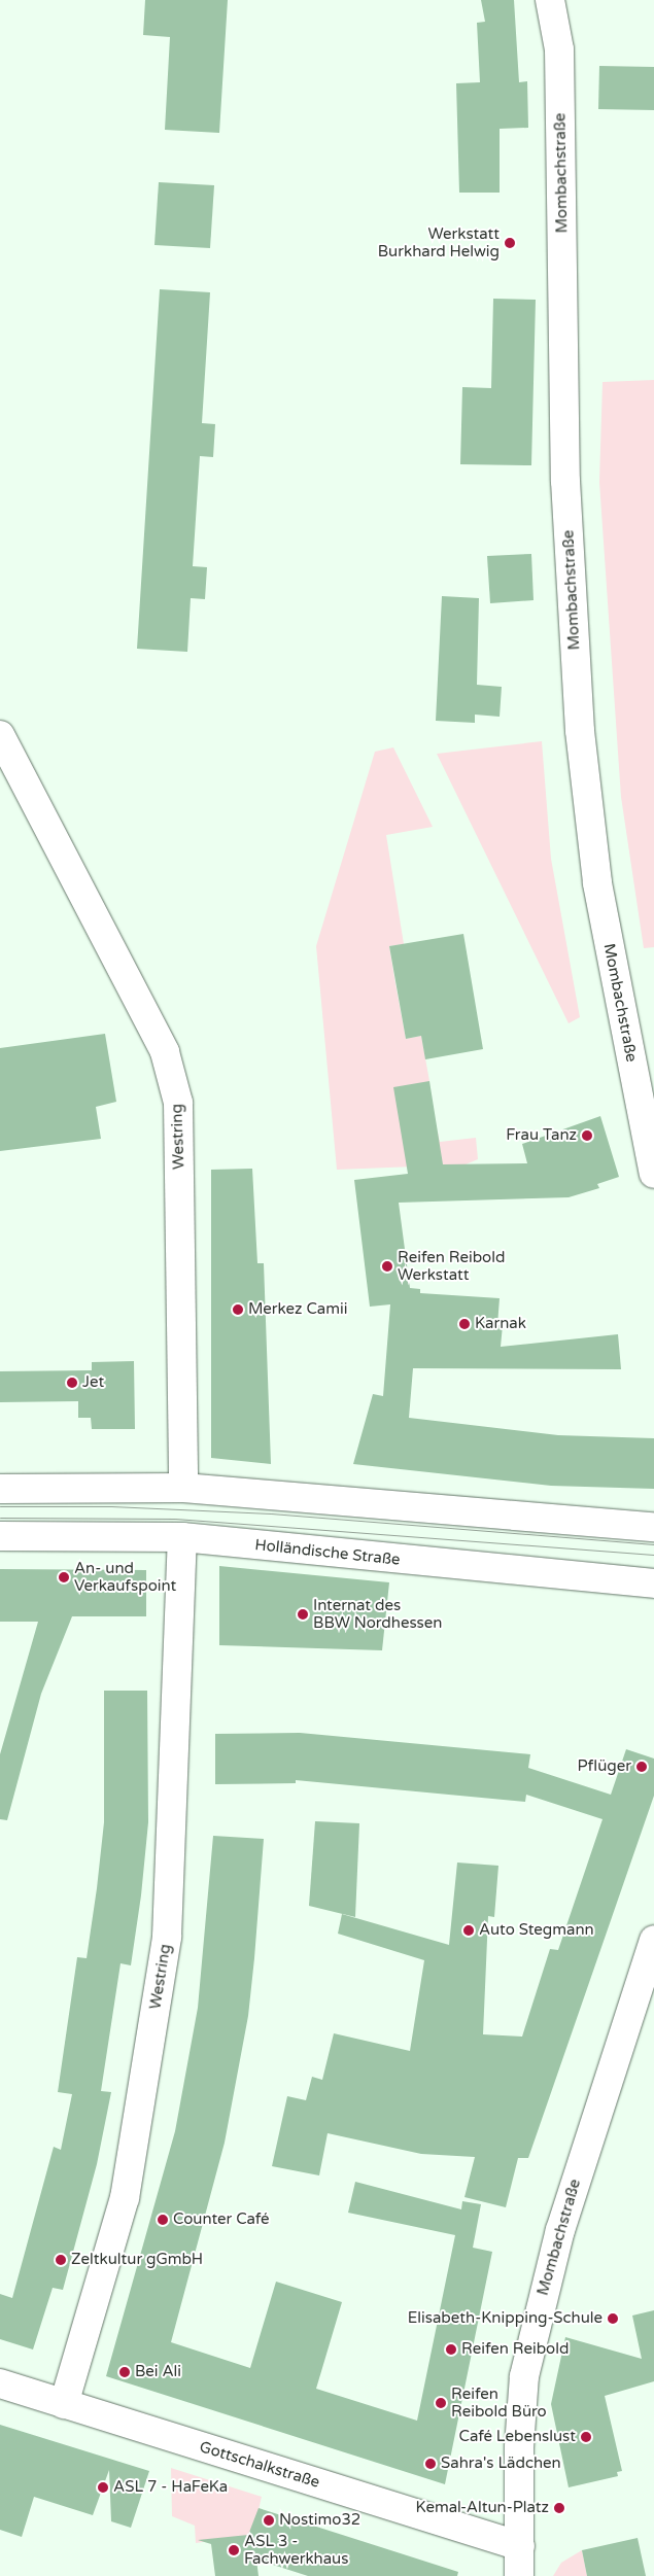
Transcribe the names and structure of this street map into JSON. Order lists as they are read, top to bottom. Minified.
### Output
{"streets":{"street":["Mombachstraße","Westring","Holländische Straße","Gottschalkstraße"]},"crossings":[["Mombachstraße","Gottschalkstraße"],["Westring","Holländische Straße"],["Westring","Gottschalkstraße"]],"places":["Werkstatt Burkhard Helwig","Frau Tanz","Reifen Reibold Werkstatt","Merkez Camii","Karnak","Jet","An- und Verkaufspoint","Internat des BBW Nordhessen","Pflüger","Auto Stegmann","Counter Café","Zeltkultur gGmbH","Elisabeth-Knipping-Schule","Reifen Reibold","Bei Ali","Reifen Reibold Büro","Café Lebenslust","Sahra's Lädchen","ASL 7 - HaFeKa","Kemal-Altun-Platz","Nostimo32","ASL 3 - Fachwerkhaus"]}
